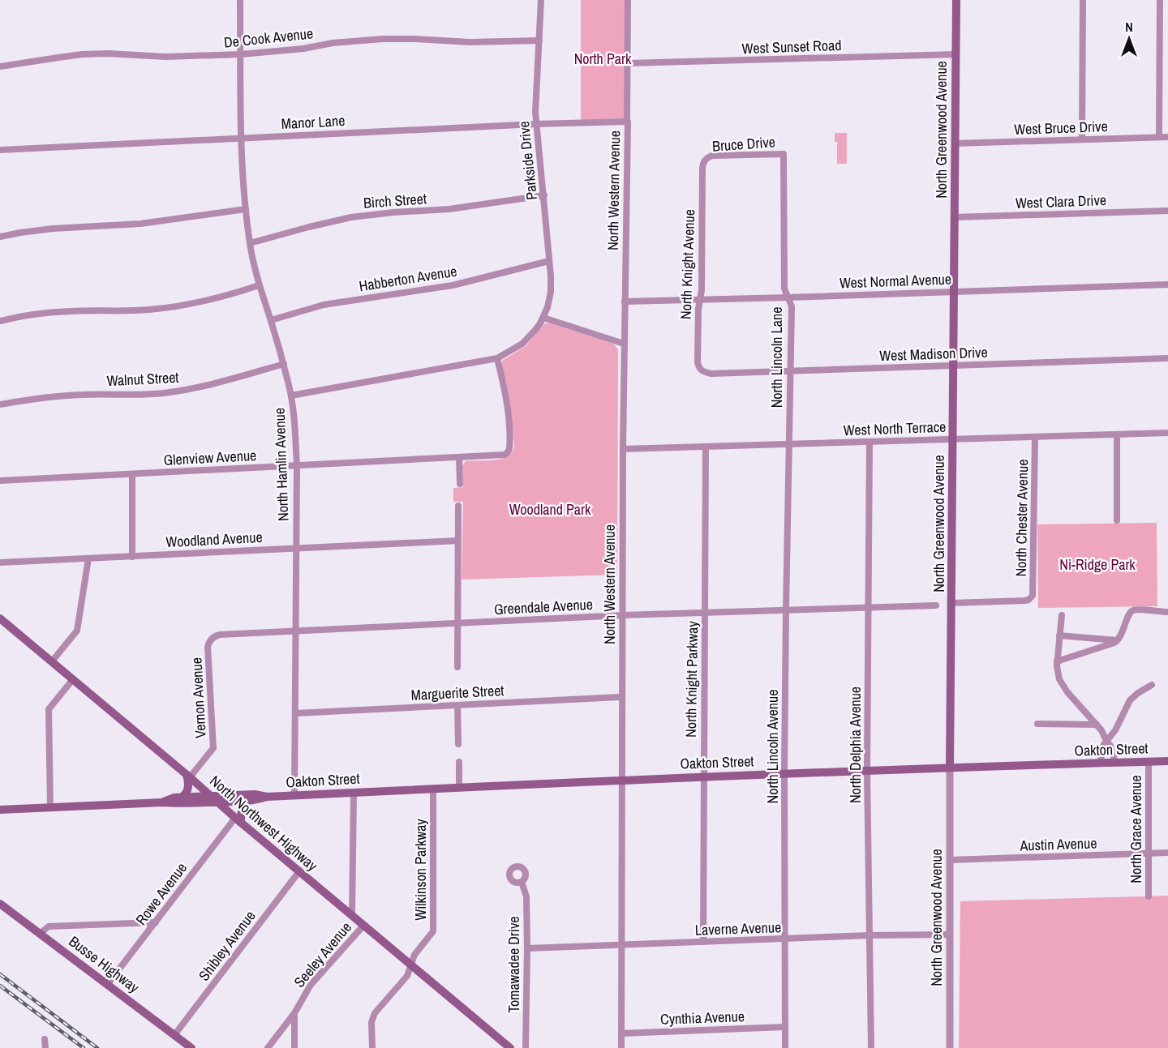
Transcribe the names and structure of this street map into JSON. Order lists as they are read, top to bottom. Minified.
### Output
{"streets":{"main road":["North Greenwood Avenue","Oakton Street","North Northwest Highway","Busse Highway"],"street":["De Cook Avenue","West Sunset Road","Manor Lane","West Bruce Drive","Bruce Drive","Parkside Drive","North Western Avenue","Birch Street","West Clara Drive","North Knight Avenue","Habberton Avenue","West Normal Avenue","West Madison Drive","North Lincoln Lane","Walnut Street","West North Terrace","Glenview Avenue","North Hamlin Avenue","North Chester Avenue","Woodland Avenue","Greendale Avenue","North Knight Parkway","Marguerite Street","Vernon Avenue","North Delphia Avenue","North Lincoln Avenue","North Grace Avenue","Austin Avenue","Wilkinson Parkway","Rowe Avenue","Laverne Avenue","Shibley Avenue","Seeley Avenue","Tomawadee Drive","Cynthia Avenue"]},"crossings":[["De Cook Avenue","Parkside Drive"],["West Sunset Road","North Greenwood Avenue"],["West Sunset Road","North Western Avenue"],["Manor Lane","Parkside Drive"],["Manor Lane","North Western Avenue"],["Manor Lane","North Hamlin Avenue"],["West Bruce Drive","North Greenwood Avenue"],["North Greenwood Avenue","West Clara Drive"],["North Greenwood Avenue","West Normal Avenue"],["North Greenwood Avenue","West Madison Drive"],["North Greenwood Avenue","West North Terrace"],["North Greenwood Avenue","North Chester Avenue"],["North Greenwood Avenue","Oakton Street"],["North Greenwood Avenue","Austin Avenue"],["North Greenwood Avenue","Laverne Avenue"],["Bruce Drive","North Knight Avenue"],["Bruce Drive","North Lincoln Lane"],["Parkside Drive","Birch Street"],["Parkside Drive","Habberton Avenue"],["North Western Avenue","West Normal Avenue"],["North Western Avenue","West North Terrace"],["North Western Avenue","Greendale Avenue"],["North Western Avenue","Marguerite Street"],["North Western Avenue","Oakton Street"],["North Western Avenue","Laverne Avenue"],["North Western Avenue","Cynthia Avenue"],["Birch Street","North Hamlin Avenue"],["North Knight Avenue","West Normal Avenue"],["North Knight Avenue","West Madison Drive"],["Habberton Avenue","North Hamlin Avenue"],["West Normal Avenue","North Lincoln Lane"],["West Madison Drive","North Lincoln Lane"],["North Lincoln Lane","West North Terrace"],["North Lincoln Lane","North Lincoln Avenue"],["Walnut Street","North Hamlin Avenue"],["West North Terrace","North Chester Avenue"],["West North Terrace","North Knight Parkway"],["West North Terrace","North Delphia Avenue"],["West North Terrace","North Lincoln Avenue"],["Glenview Avenue","North Hamlin Avenue"],["North Hamlin Avenue","Woodland Avenue"],["North Hamlin Avenue","Greendale Avenue"],["North Hamlin Avenue","Marguerite Street"],["North Hamlin Avenue","Oakton Street"],["Greendale Avenue","North Knight Parkway"],["Greendale Avenue","Vernon Avenue"],["Greendale Avenue","North Delphia Avenue"],["Greendale Avenue","North Lincoln Avenue"],["North Knight Parkway","Oakton Street"],["North Knight Parkway","Laverne Avenue"],["Vernon Avenue","North Northwest Highway"],["North Delphia Avenue","Oakton Street"],["North Delphia Avenue","Laverne Avenue"],["North Lincoln Avenue","Oakton Street"],["North Lincoln Avenue","Laverne Avenue"],["North Lincoln Avenue","Cynthia Avenue"],["Oakton Street","North Northwest Highway"],["Oakton Street","North Grace Avenue"],["Oakton Street","Wilkinson Parkway"],["Oakton Street","Seeley Avenue"],["North Northwest Highway","Wilkinson Parkway"],["North Northwest Highway","Rowe Avenue"],["North Northwest Highway","Shibley Avenue"],["North Northwest Highway","Seeley Avenue"],["North Grace Avenue","Austin Avenue"],["Rowe Avenue","Busse Highway"],["Laverne Avenue","Tomawadee Drive"],["Shibley Avenue","Busse Highway"]],"parks":["North Park","Woodland Park","Ni-Ridge Park"],"north":"top"}
